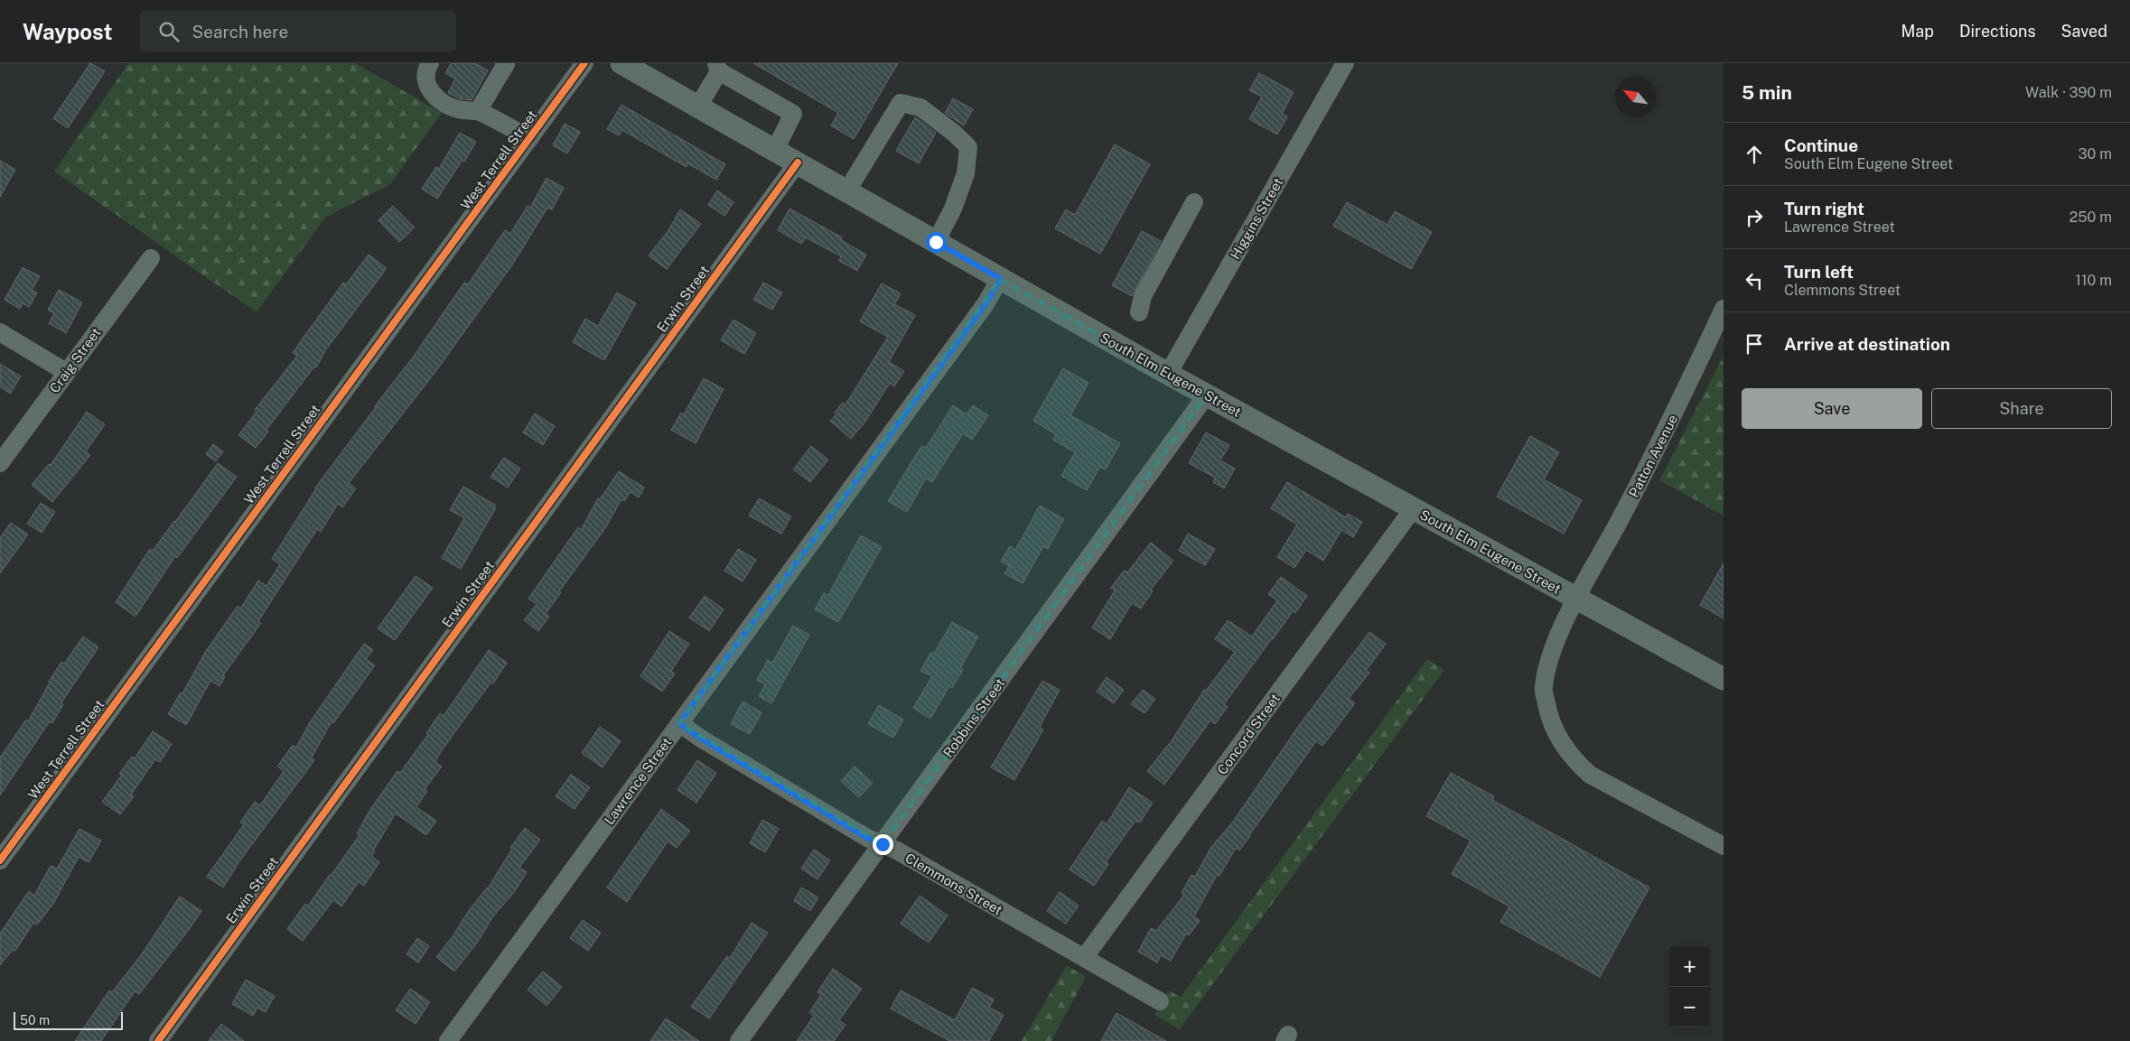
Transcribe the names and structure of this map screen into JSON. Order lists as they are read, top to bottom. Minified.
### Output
{"streets":{"main road":["South Elm Eugene Street"],"street":["West Terrell Street","Higgins Street","Erwin Street","Craig Street","Patton Avenue","Robbins Street","Concord Street","Lawrence Street","Clemmons Street"]},"crossings":[["Higgins Street","South Elm Eugene Street"],["Erwin Street","South Elm Eugene Street"],["South Elm Eugene Street","Patton Avenue"],["South Elm Eugene Street","Robbins Street"],["South Elm Eugene Street","Concord Street"],["South Elm Eugene Street","Lawrence Street"],["Robbins Street","Clemmons Street"],["Concord Street","Clemmons Street"],["Lawrence Street","Clemmons Street"]],"scale_bar":"50 m","north":"top left","page":{"header":"Waypost","search":"Search here","nav":["Map","Directions","Saved"],"heading":["5 min","Walk · 390 m"],"list":[["Continue","South Elm Eugene Street","30 m"],["Turn right","Lawrence Street","250 m"],["Turn left","Clemmons Street","110 m"],"Arrive at destination"],"buttons":["Save","Share"],"map_buttons":["+","−"],"scale":"50 m"}}
